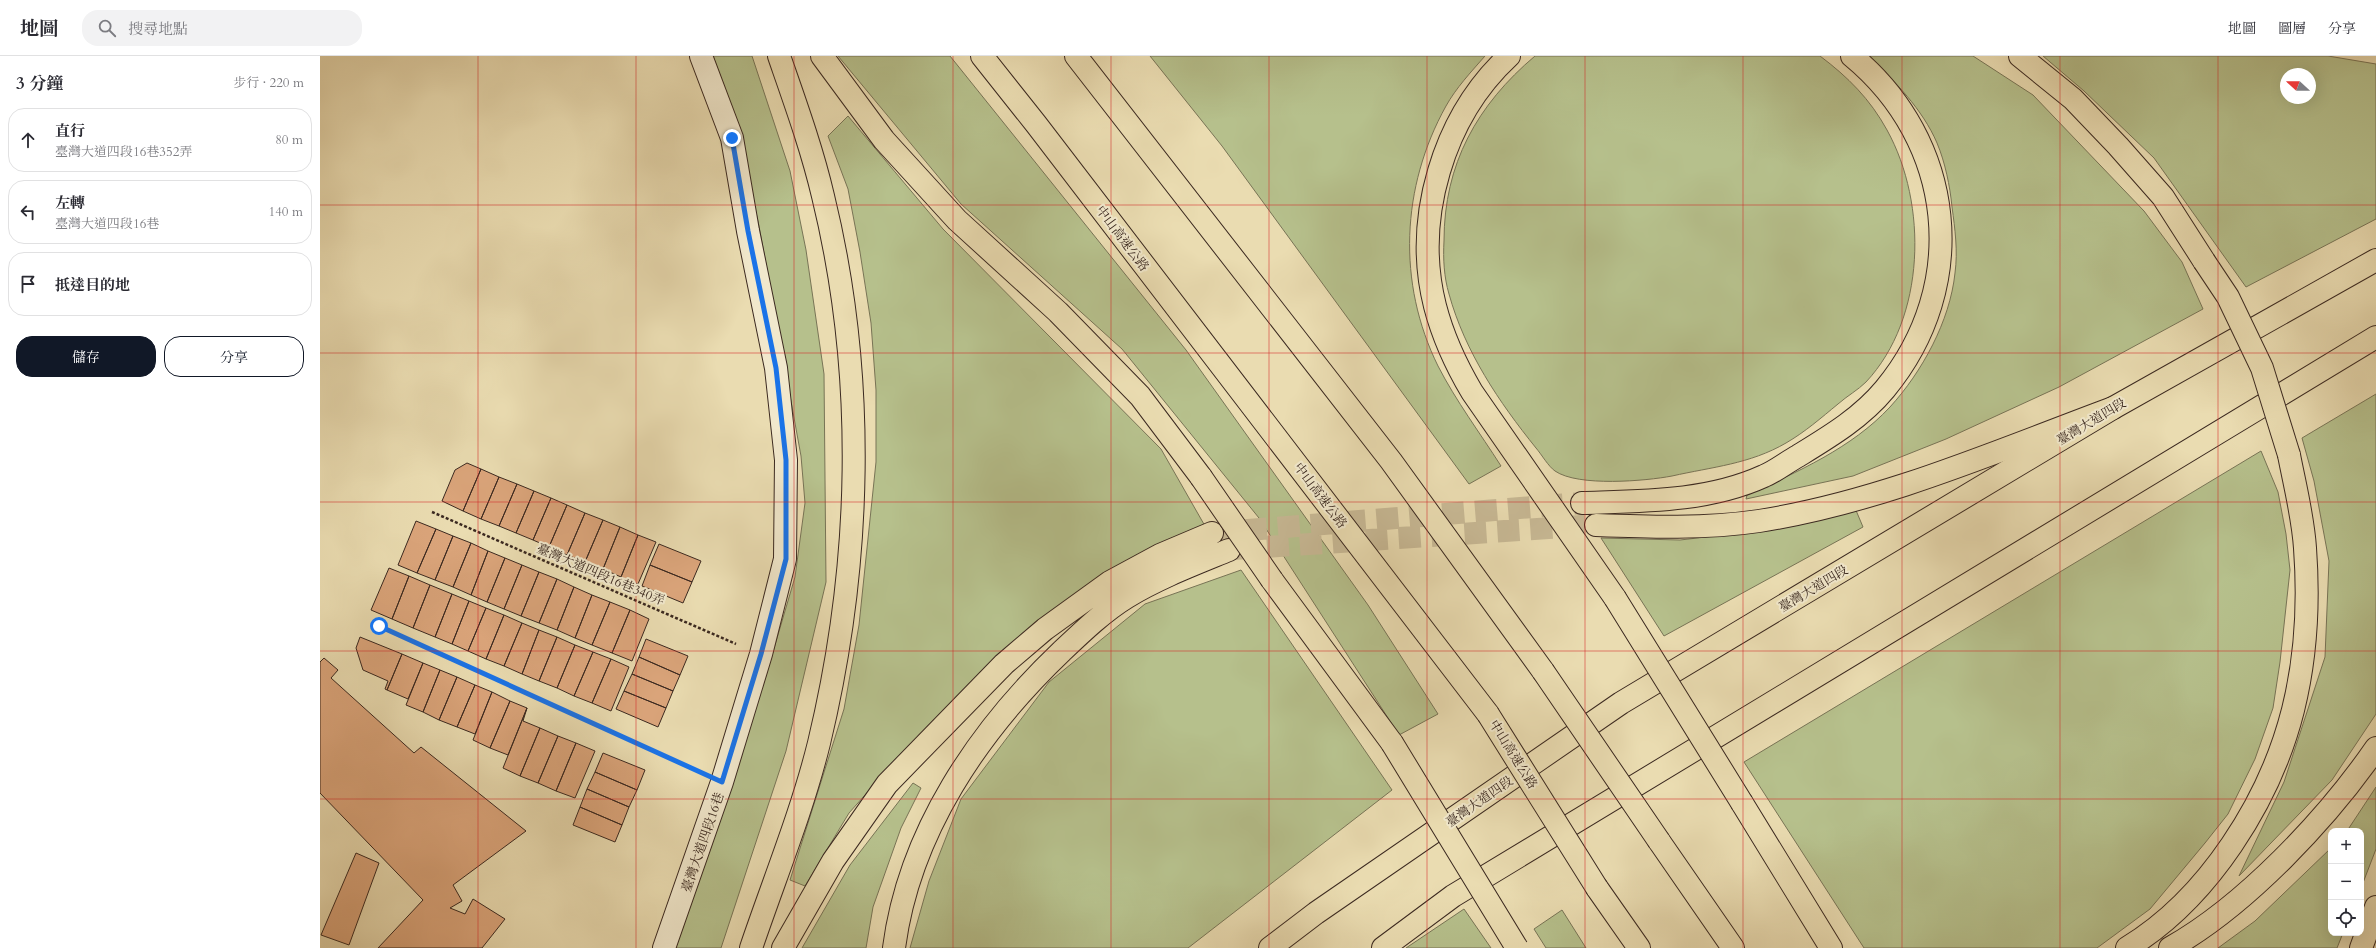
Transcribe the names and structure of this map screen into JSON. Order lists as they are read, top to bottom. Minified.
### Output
{"streets":{"main road":["中山高速公路","臺灣大道四段"],"street":["臺灣大道四段16巷"],"path":["臺灣大道四段16巷340弄"]},"crossings":[["臺灣大道四段16巷340弄","臺灣大道四段16巷"]],"north":"left","page":{"header":"地圖","search":"搜尋地點","nav":["地圖","圖層","分享"],"heading":["3 分鐘","步行 · 220 m"],"list":[["直行","臺灣大道四段16巷352弄","80 m"],["左轉","臺灣大道四段16巷","140 m"],"抵達目的地"],"buttons":["儲存","分享"],"map_buttons":["+","−"]}}
